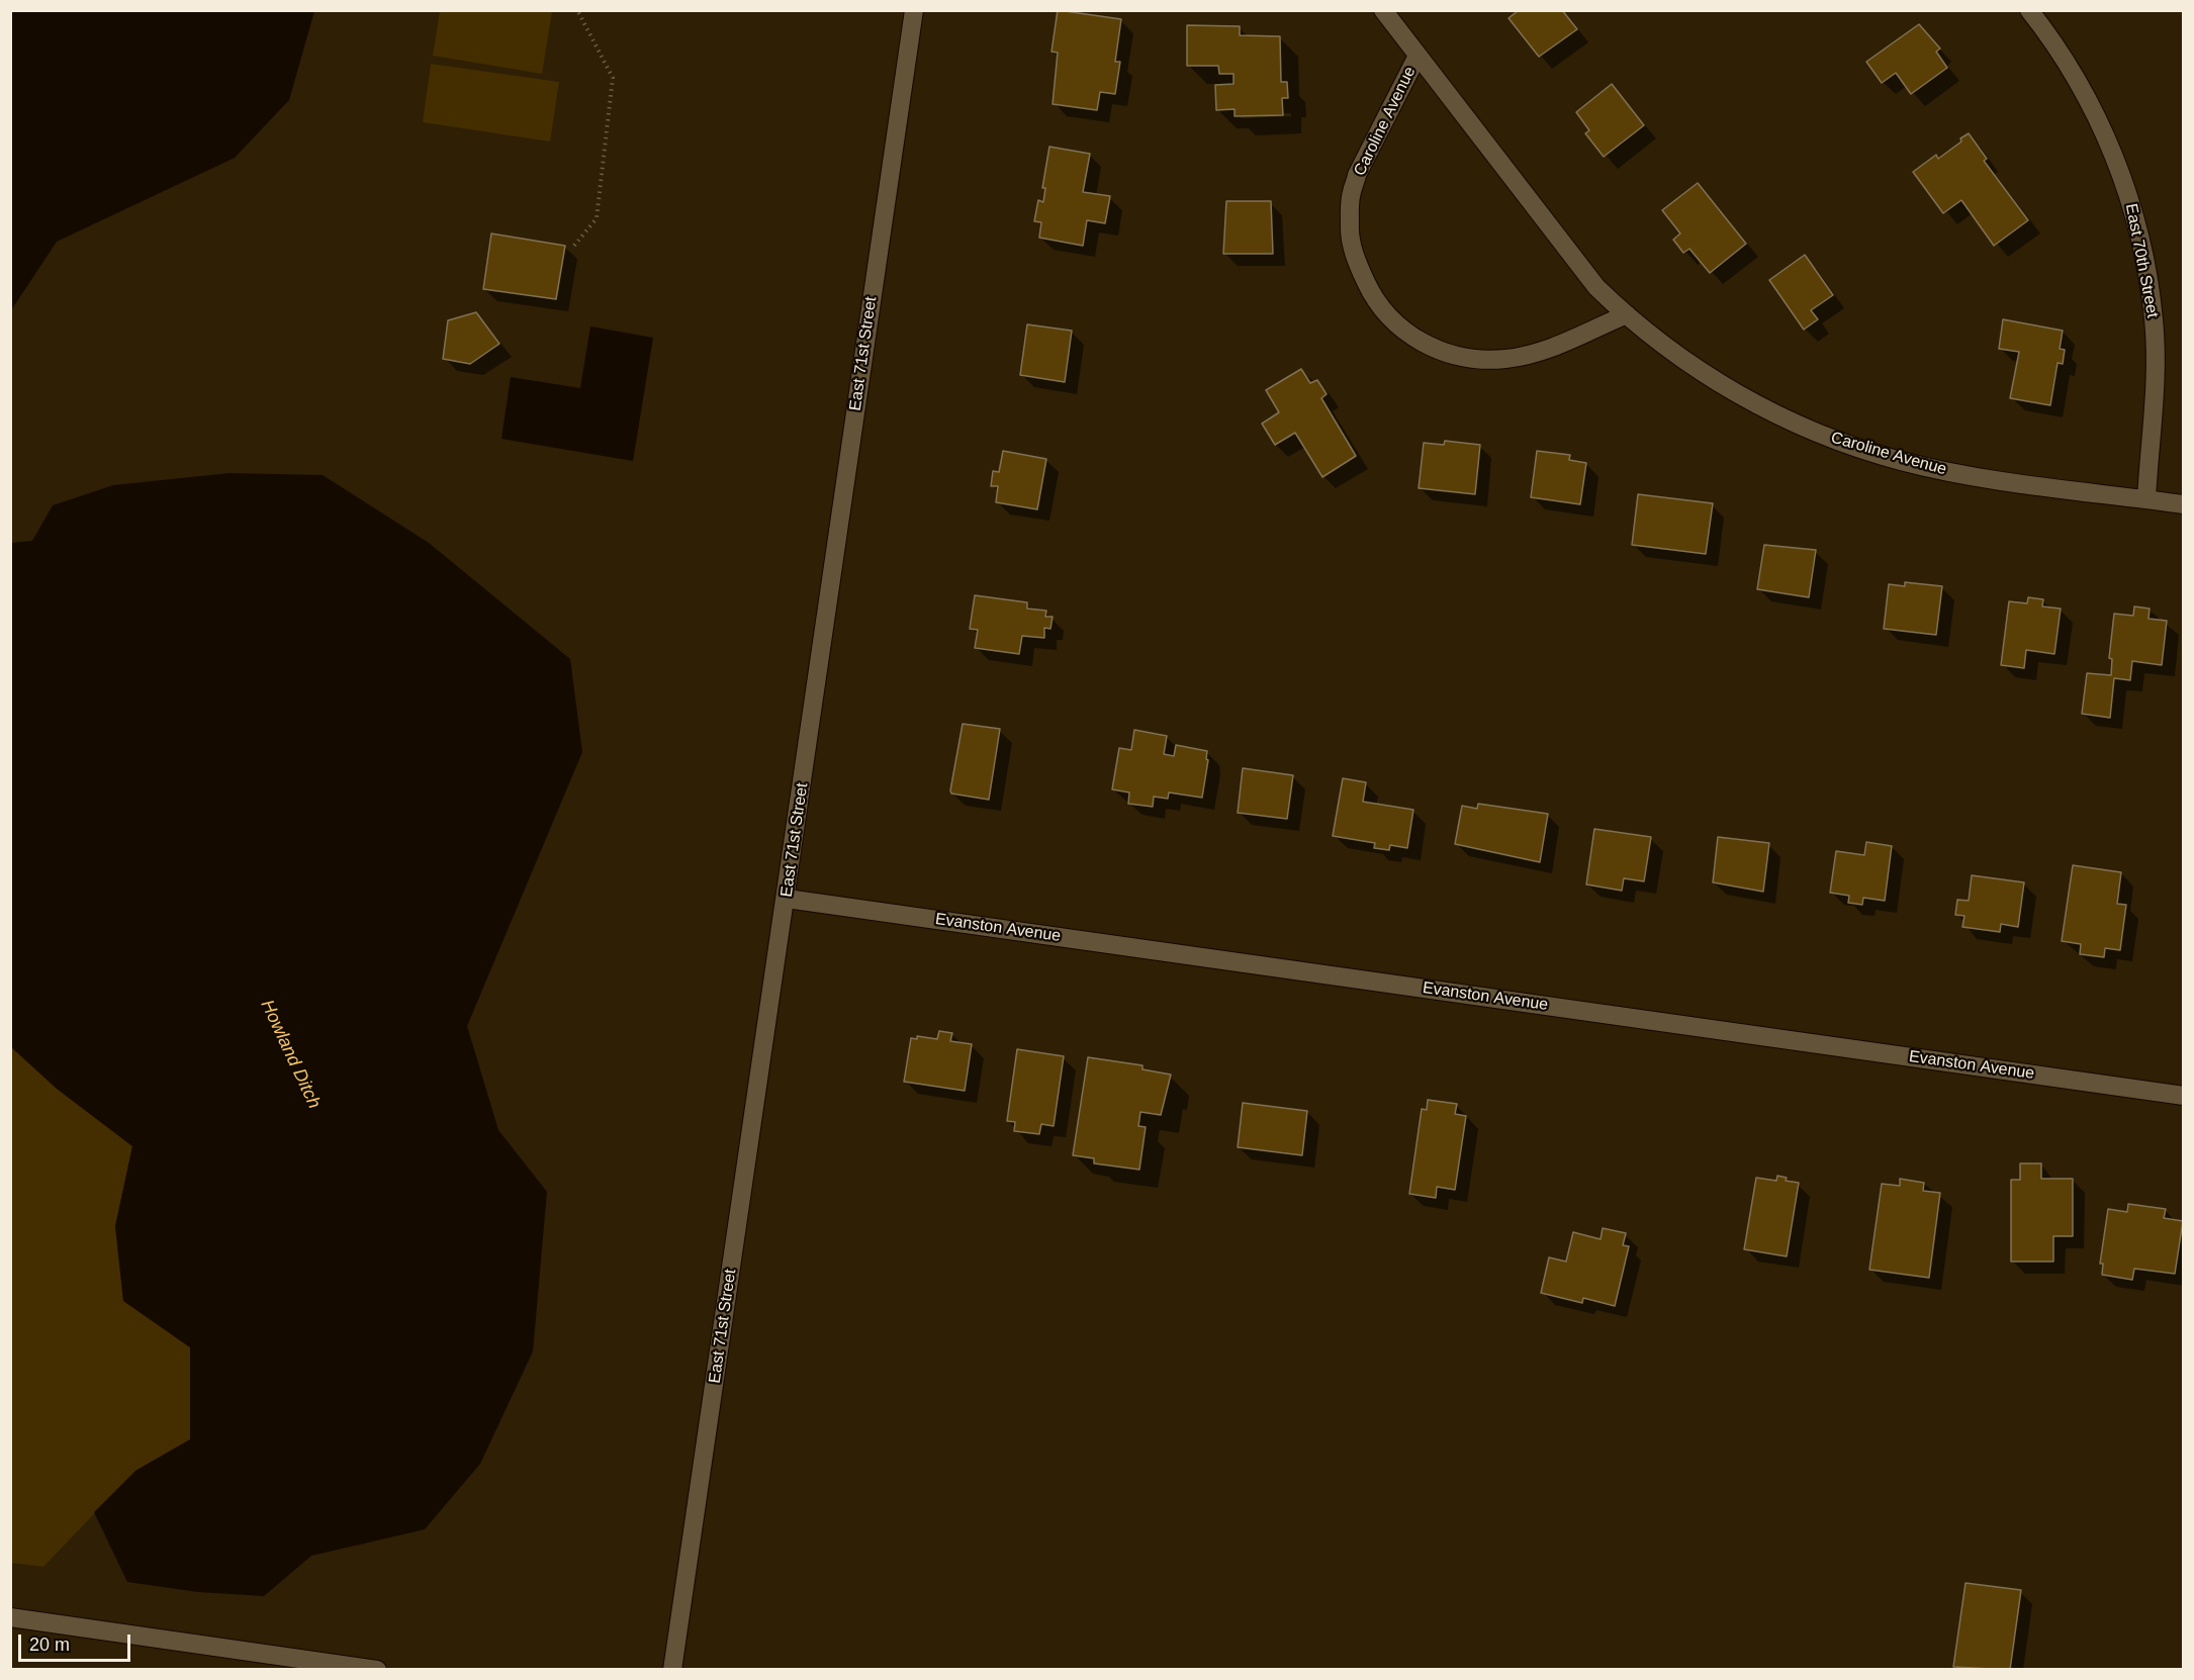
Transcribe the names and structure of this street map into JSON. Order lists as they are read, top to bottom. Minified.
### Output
{"streets":{"street":["Caroline Avenue","East 70th Street","East 71st Street","Evanston Avenue"]},"crossings":[["Caroline Avenue","East 70th Street"],["East 71st Street","Evanston Avenue"]],"water":["Howland Ditch"],"scale_bar":"20 m"}
